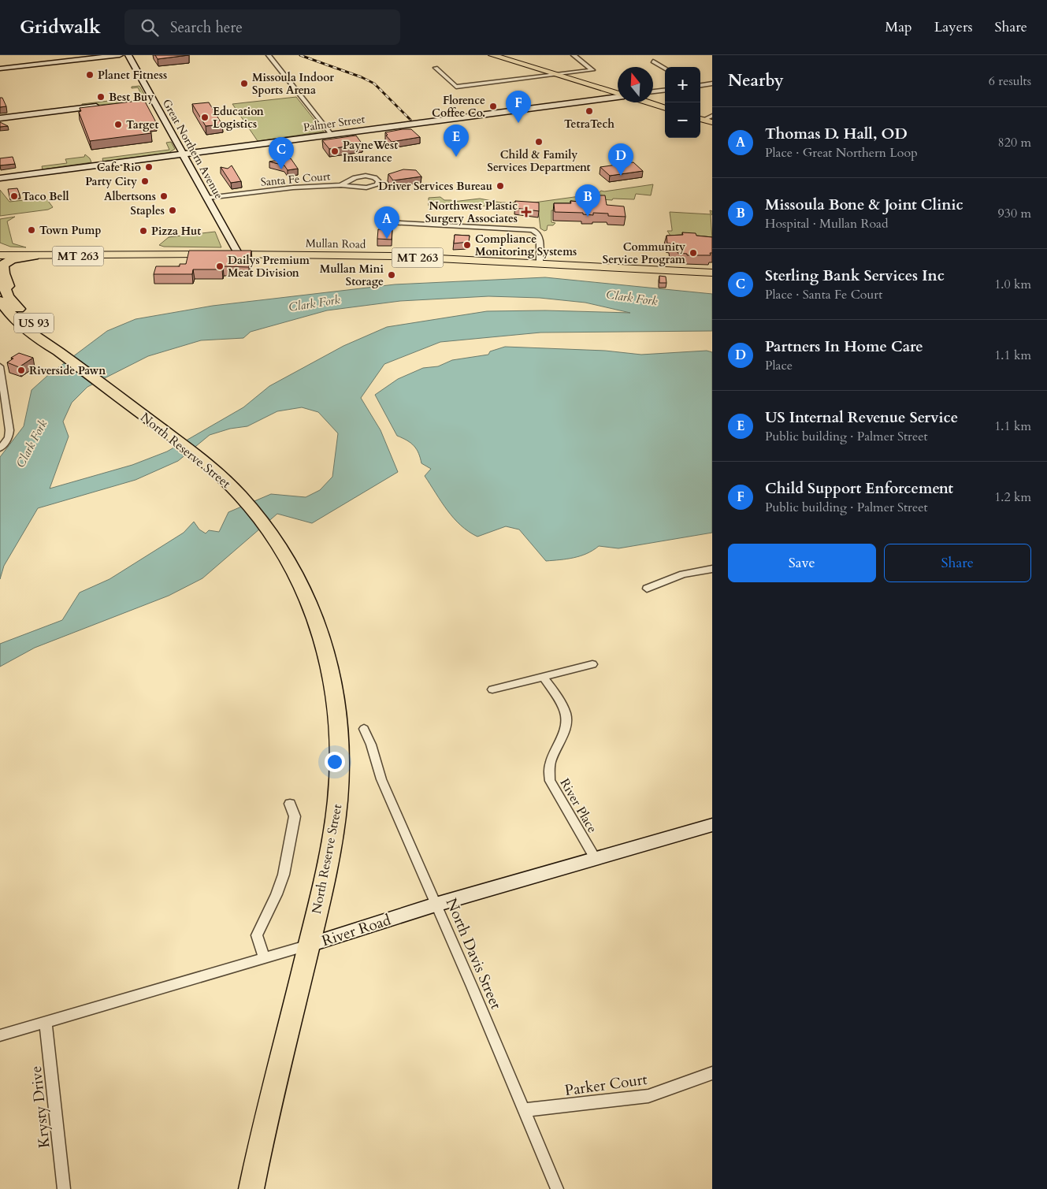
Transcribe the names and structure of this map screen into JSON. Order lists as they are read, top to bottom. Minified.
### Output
{"streets":{"highway":["US 93","North Reserve Street"],"main road":["Mullan Road","MT 263"],"street":["Palmer Street","Great Northern Avenue","Santa Fe Court","River Place","River Road","North Davis Street","Parker Court","Krysty Drive"]},"crossings":[["Palmer Street","Great Northern Avenue"],["Great Northern Avenue","Santa Fe Court"],["Great Northern Avenue","Mullan Road"],["North Reserve Street","River Road"],["River Place","River Road"],["River Road","North Davis Street"],["River Road","Krysty Drive"],["North Davis Street","Parker Court"]],"water":["Clark Fork"],"places":{"other":["Planet Fitness","Missoula Indoor Sports Arena","Best Buy","Florence Coffee Co.","TetraTech","Education Logistics","Target","Child & Family Services Department","PayneWest Insurance","Cafe Rio","Party City","Driver Services Bureau","Taco Bell","Albertsons","Staples","Town Pump","Pizza Hut","Compliance Monitoring Systems","Community Service Program","Dailys Premium Meat Division","Mullan Mini Storage","Riverside Pawn"],"health":["Northwest Plastic Surgery Associates"]},"north":"top","page":{"header":"Gridwalk","search":"Search here","nav":["Map","Layers","Share"],"heading":["Nearby","6 results"],"map_buttons":["+","−"],"pins":["F","E","C","D","B","A"],"list":[{"mark":"A","name":"Thomas D. Hall, OD","note":"Place · Great Northern Loop","value":"820 m"},{"mark":"B","name":"Missoula Bone & Joint Clinic","note":"Hospital · Mullan Road","value":"930 m"},{"mark":"C","name":"Sterling Bank Services Inc","note":"Place · Santa Fe Court","value":"1.0 km"},{"mark":"D","name":"Partners In Home Care","note":"Place","value":"1.1 km"},{"mark":"E","name":"US Internal Revenue Service","note":"Public building · Palmer Street","value":"1.1 km"},{"mark":"F","name":"Child Support Enforcement","note":"Public building · Palmer Street","value":"1.2 km"}],"buttons":["Save","Share"]}}
